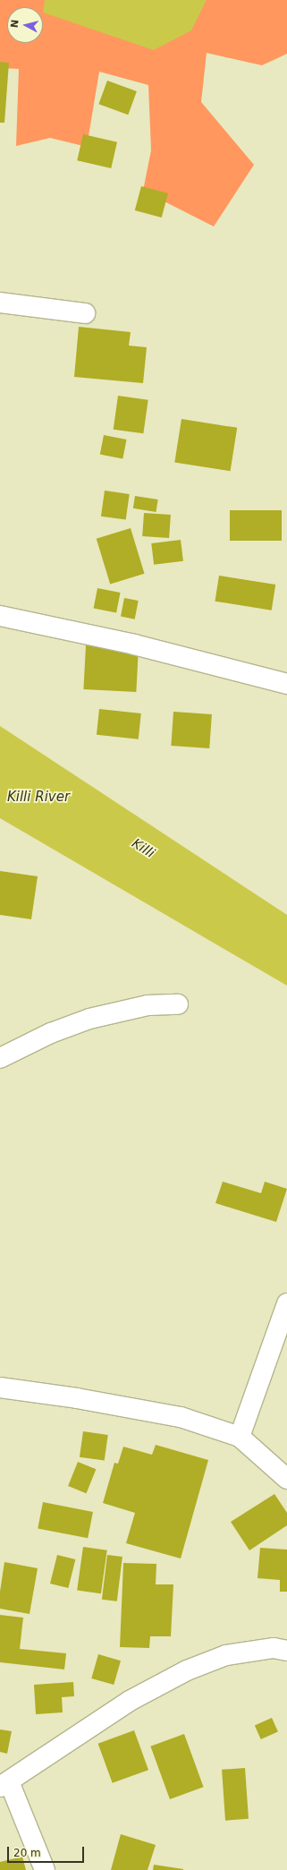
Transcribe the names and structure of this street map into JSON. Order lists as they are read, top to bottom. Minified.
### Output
{"water":["Killi River","Killi"],"scale_bar":"20 m","north":"left"}
